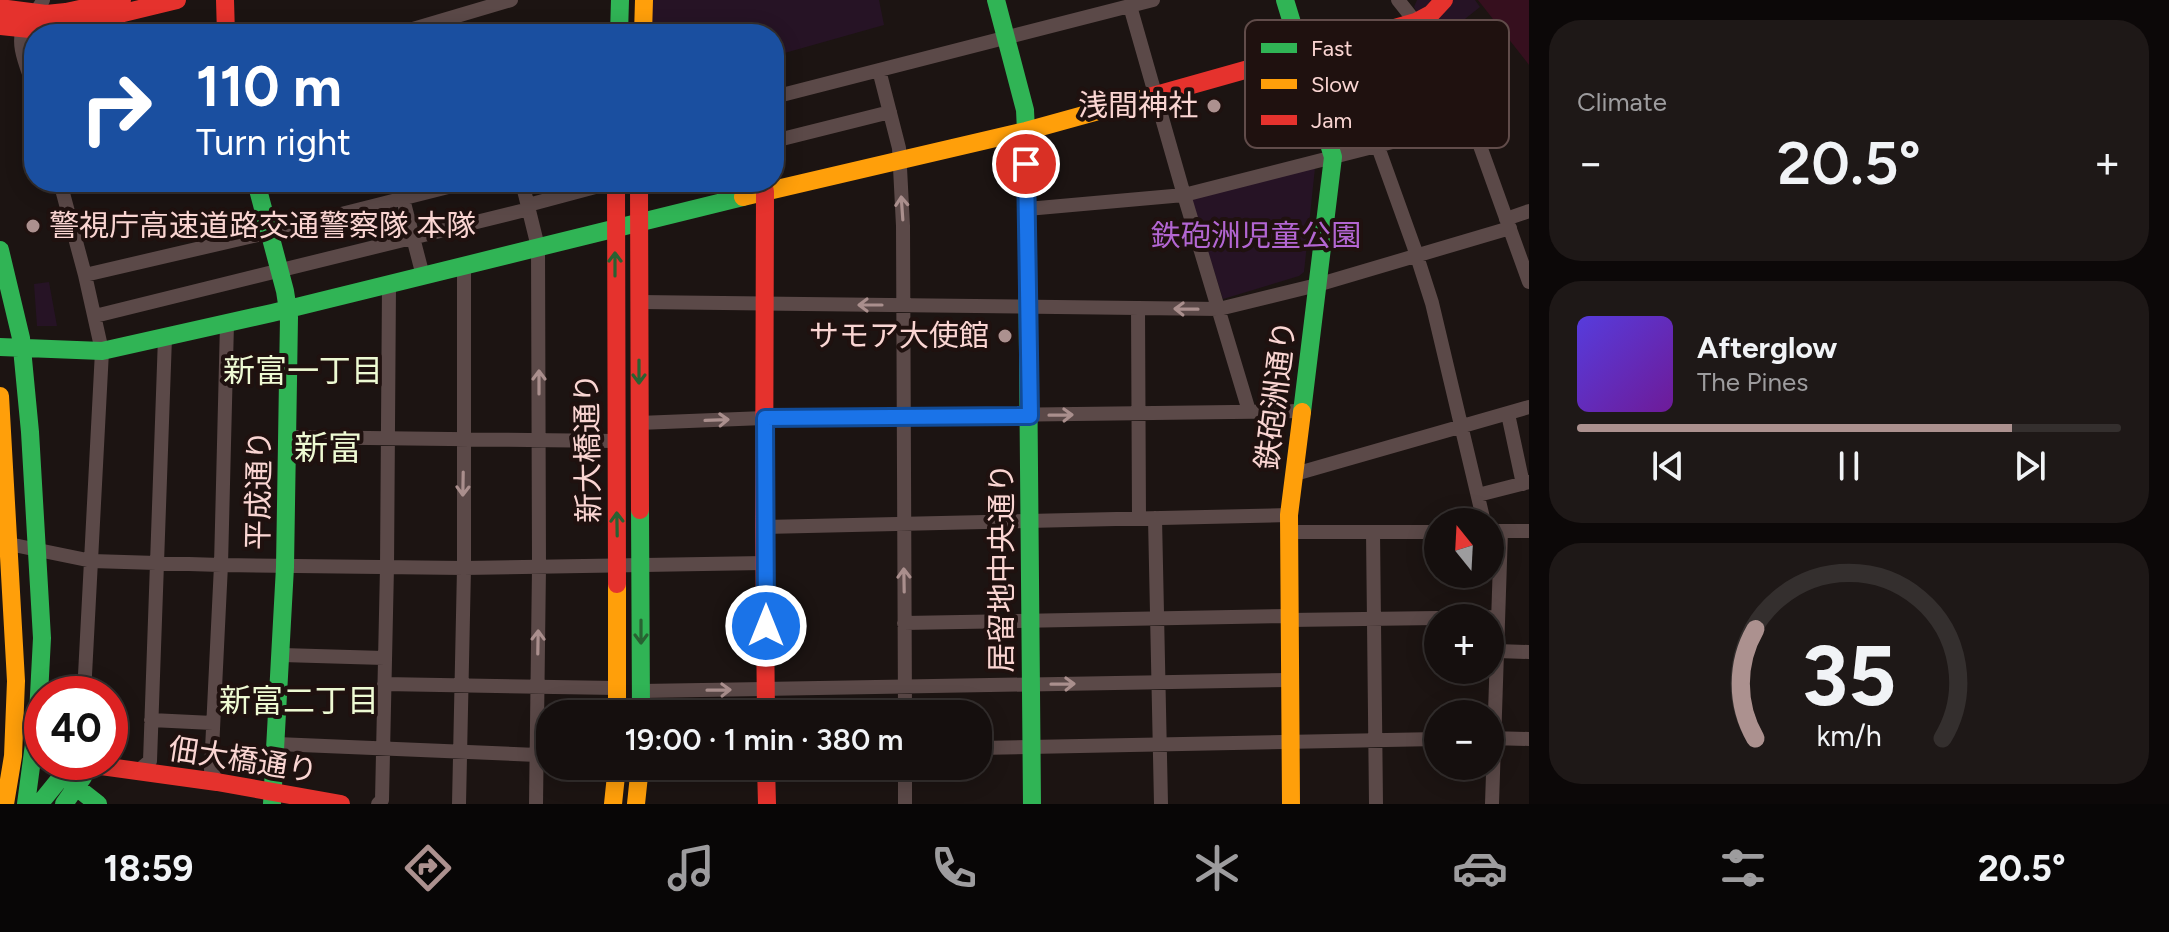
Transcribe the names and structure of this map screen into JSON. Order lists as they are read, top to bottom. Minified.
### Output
{"streets":{"main road":["鉄砲洲通り","新大橋通り","平成通り","居留地中央通り","佃大橋通り"]},"crossings":[["平成通り","佃大橋通り"]],"districts":["新富一丁目","新富","新富二丁目"],"parks":["鉄砲洲児童公園"],"places":["浅間神社","警視庁高速道路交通警察隊 本隊","サモア大使館"],"legend":["Fast","Slow","Jam"],"north":"top","page":{"tile":"Climate","turn":["110 m","Turn right"],"heat":["−","20.5°","+"],"song":["Afterglow","The Pines"],"map_buttons":["+","−"],"limit":"40","trip":"19:00 · 1 min · 380 m","tabs":["18:59","20.5°"],"gauge":["35","km/h"]}}
